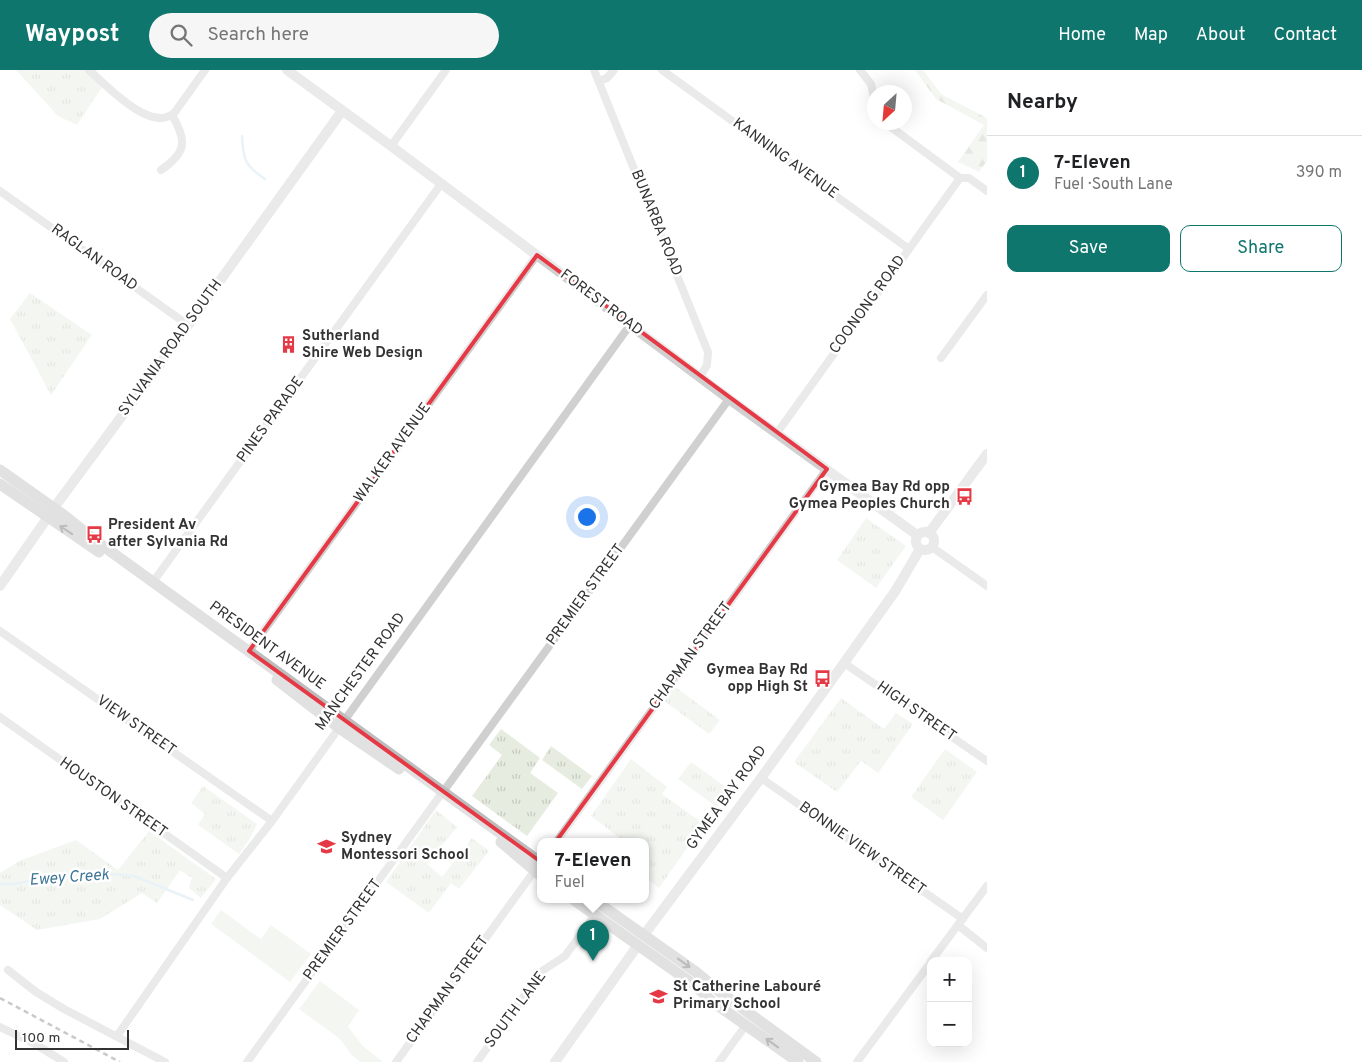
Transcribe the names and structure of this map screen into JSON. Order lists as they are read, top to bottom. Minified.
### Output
{"streets":{"main road":["PRESIDENT AVENUE","GYMEA BAY ROAD"],"street":["KANNING AVENUE","BUNARBA ROAD","RAGLAN ROAD","FOREST ROAD","COONONG ROAD","SYLVANIA ROAD SOUTH","PINES PARADE","WALKER AVENUE","PREMIER STREET","CHAPMAN STREET","MANCHESTER ROAD","HIGH STREET","VIEW STREET","HOUSTON STREET","BONNIE VIEW STREET","SOUTH LANE"]},"crossings":[["KANNING AVENUE","COONONG ROAD"],["BUNARBA ROAD","FOREST ROAD"],["RAGLAN ROAD","SYLVANIA ROAD SOUTH"],["FOREST ROAD","COONONG ROAD"],["FOREST ROAD","SYLVANIA ROAD SOUTH"],["FOREST ROAD","PINES PARADE"],["FOREST ROAD","WALKER AVENUE"],["FOREST ROAD","PREMIER STREET"],["FOREST ROAD","CHAPMAN STREET"],["FOREST ROAD","MANCHESTER ROAD"],["FOREST ROAD","GYMEA BAY ROAD"],["SYLVANIA ROAD SOUTH","PRESIDENT AVENUE"],["PINES PARADE","PRESIDENT AVENUE"],["WALKER AVENUE","PRESIDENT AVENUE"],["PREMIER STREET","PRESIDENT AVENUE"],["PRESIDENT AVENUE","MANCHESTER ROAD"],["MANCHESTER ROAD","VIEW STREET"],["MANCHESTER ROAD","HOUSTON STREET"],["HIGH STREET","GYMEA BAY ROAD"],["GYMEA BAY ROAD","BONNIE VIEW STREET"]],"water":["Ewey Creek"],"places":{"building":["Sutherland Shire Web Design"],"bus stop":["Gymea Bay Rd opp Gymea Peoples Church","President Av after Sylvania Rd","Gymea Bay Rd opp High St"],"school or university":["Sydney Montessori School","St Catherine Labouré Primary School"]},"scale_bar":"100 m","north":"bottom left","page":{"header":"Waypost","search":"Search here","nav":["Home","Map","About","Contact"],"heading":"Nearby","list":[{"mark":"1","name":"7-Eleven","note":"Fuel · South Lane","value":"390 m"}],"buttons":["Save","Share"],"popup":["7-Eleven","Fuel"],"pins":"1","map_buttons":["+","−"],"scale":"100 m"}}
